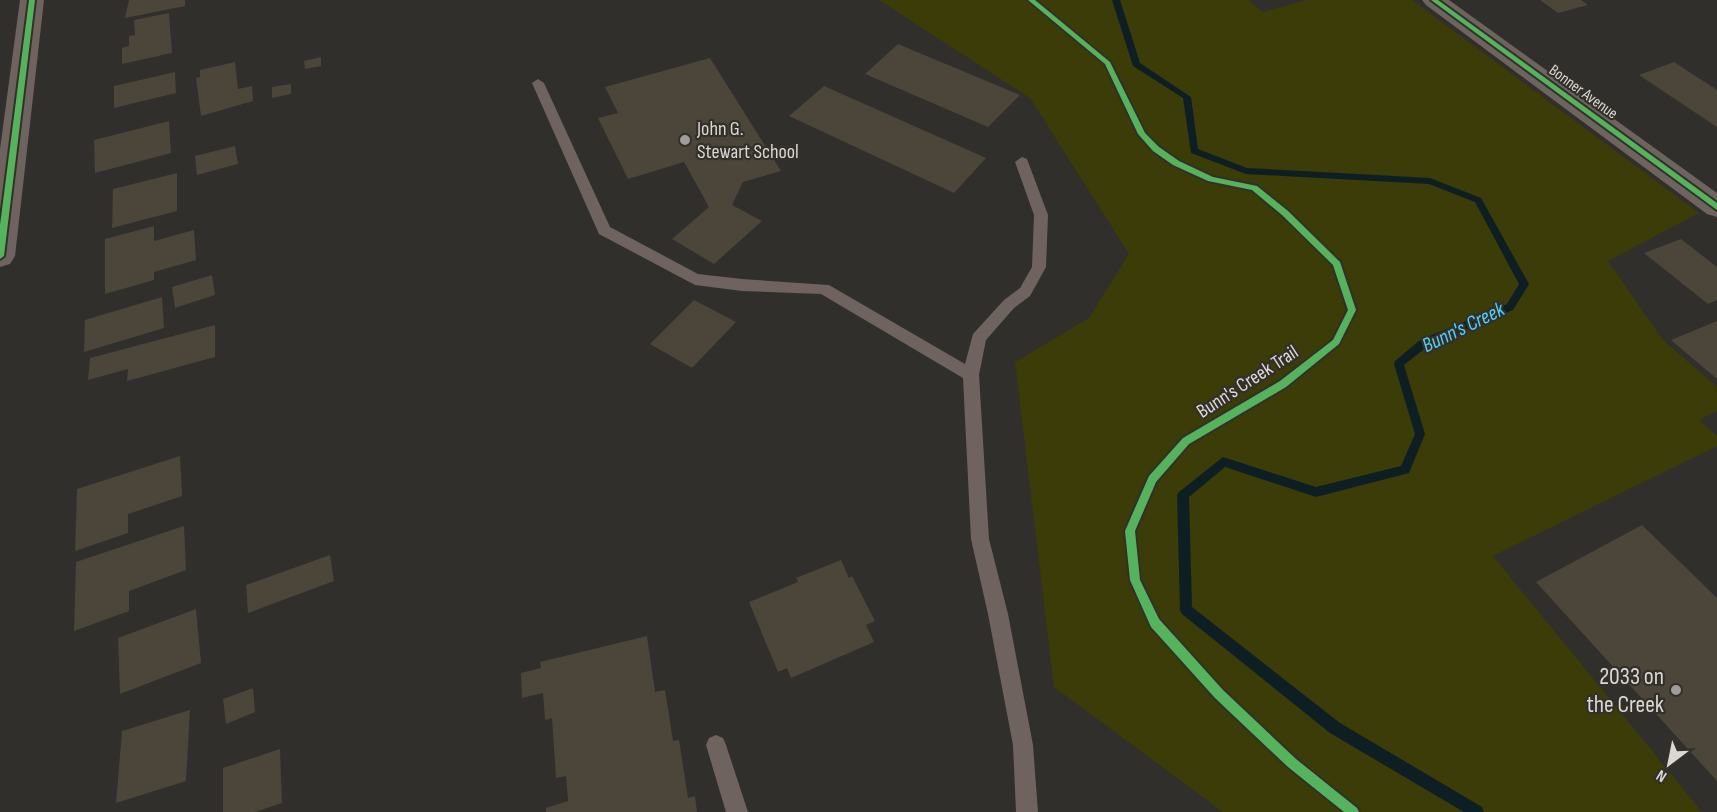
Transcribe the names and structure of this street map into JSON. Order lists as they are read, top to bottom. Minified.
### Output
{"streets":{"street":["Bonner Avenue"],"cycle path":["Bunn's Creek Trail"]},"water":["Bunn's Creek"],"places":["John G. Stewart School","2033 on the Creek"],"north":"bottom left"}
